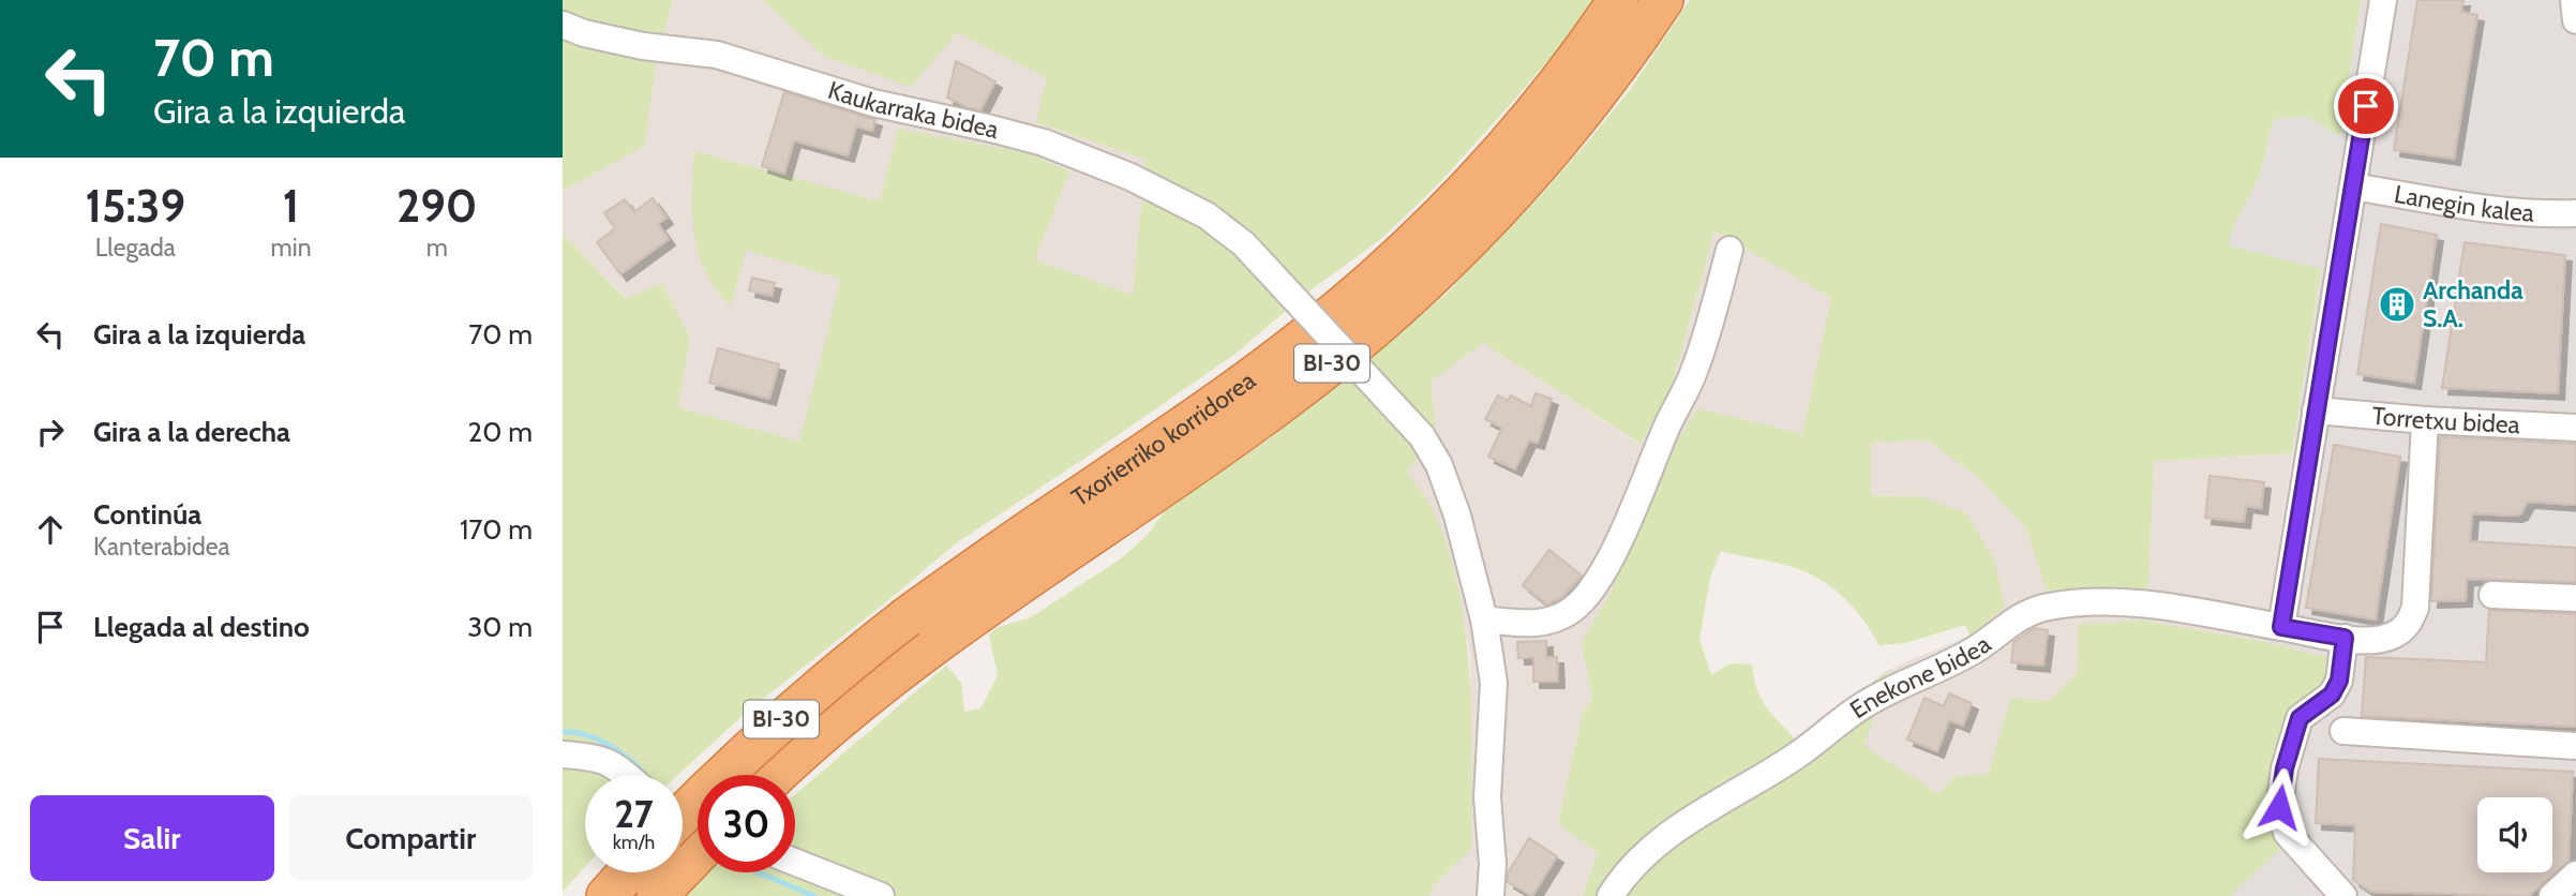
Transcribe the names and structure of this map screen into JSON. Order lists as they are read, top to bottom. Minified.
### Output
{"streets":{"highway":["BI-30","Txorierriko korridorea"],"street":["Kaukarraka bidea","Lanegin kalea","Torretxu bidea","Enekone bidea"]},"crossings":[["Torretxu bidea","Enekone bidea"]],"places":{"building":["Archanda S.A."]},"page":{"turn":["70 m","Gira a la izquierda"],"eta":["15:39","Llegada","1","min","290","m"],"list":[{"name":"Gira a la izquierda","value":"70 m"},{"name":"Gira a la derecha","value":"20 m"},{"name":"Continúa","note":"Kanterabidea","value":"170 m"},{"name":"Llegada al destino","value":"30 m"}],"speed":"27 km/h","limit":"30","buttons":["Salir","Compartir"]}}
